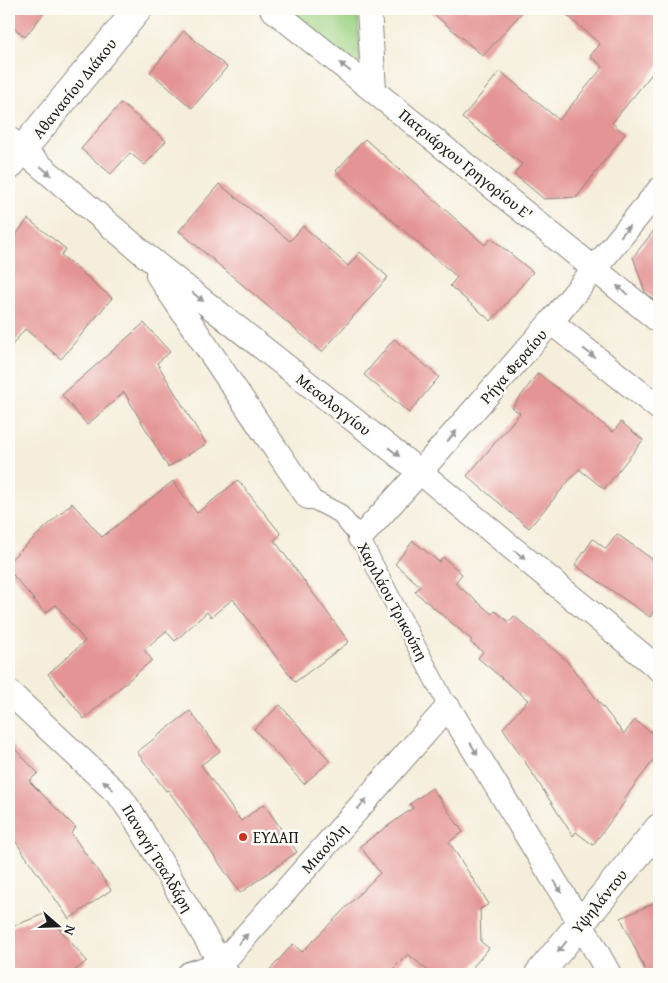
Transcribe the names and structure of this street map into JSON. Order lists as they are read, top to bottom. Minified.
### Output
{"streets":{"street":["Αθανασίου Διάκου","Πατριάρχου Γρηγορίου Ε'","Ρήγα Φεραίου","Μεσολογγίου","Χαριλάου Τρικούπη","Μιαούλη","Παναγή Τσαλδάρη","Υψηλάντου"]},"crossings":[["Αθανασίου Διάκου","Μεσολογγίου"],["Πατριάρχου Γρηγορίου Ε'","Ρήγα Φεραίου"],["Ρήγα Φεραίου","Μεσολογγίου"],["Ρήγα Φεραίου","Χαριλάου Τρικούπη"],["Μεσολογγίου","Χαριλάου Τρικούπη"],["Χαριλάου Τρικούπη","Μιαούλη"],["Χαριλάου Τρικούπη","Υψηλάντου"],["Μιαούλη","Παναγή Τσαλδάρη"]],"one_way":["Ρήγα Φεραίου","Μεσολογγίου","Μιαούλη","Παναγή Τσαλδάρη"],"places":["ΕΥΔΑΠ"],"north":"right"}
